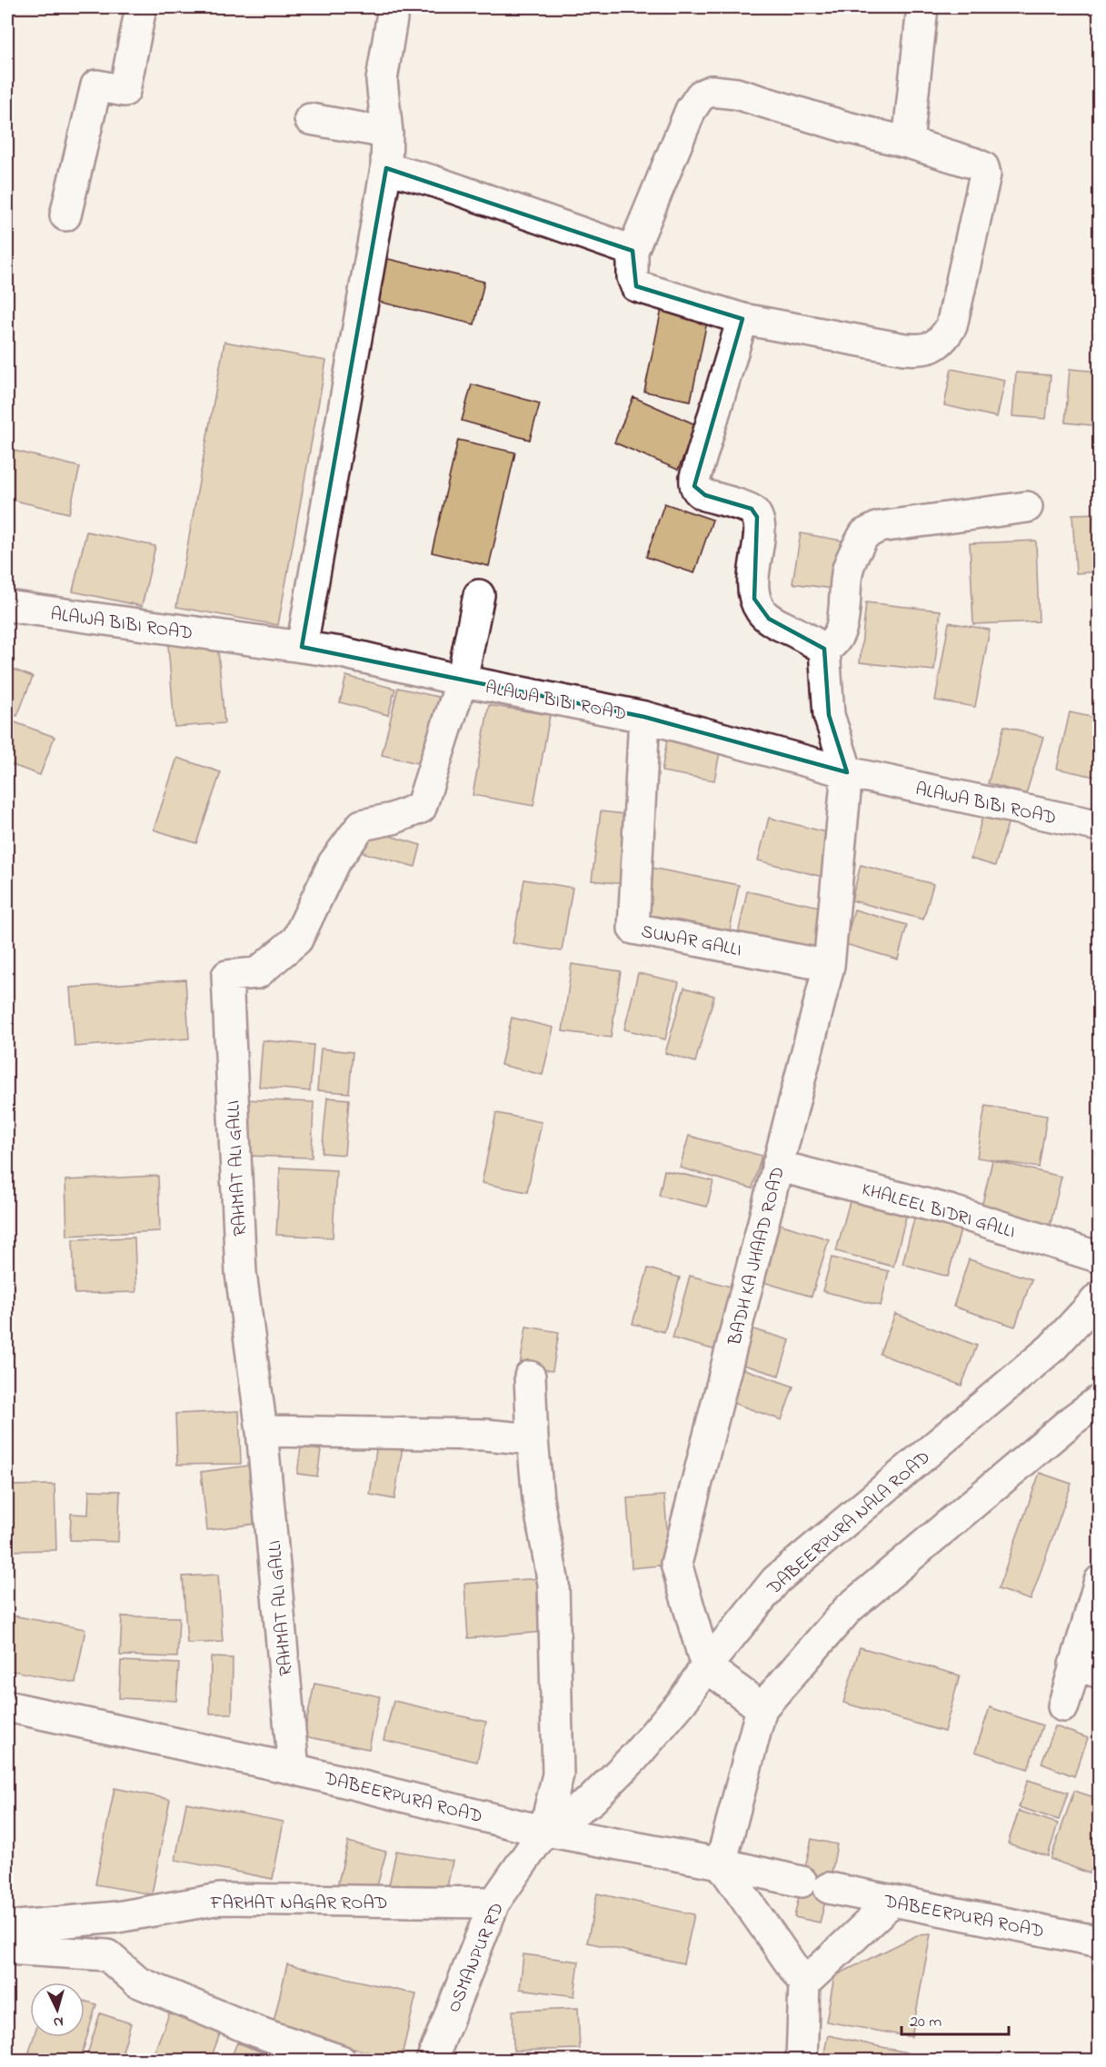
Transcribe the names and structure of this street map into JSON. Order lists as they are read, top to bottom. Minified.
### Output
{"streets":{"street":["ALAWA BIBI ROAD","SUNAR GALLI","RAHMAT ALI GALLI","KHALEEL BIDRI GALLI","BADH KA JHAAD ROAD","DABEERPURA NALA ROAD","DABEERPURA ROAD","FARHAT NAGAR ROAD","OSMANPUR RD"]},"crossings":[["ALAWA BIBI ROAD","SUNAR GALLI"],["ALAWA BIBI ROAD","RAHMAT ALI GALLI"],["ALAWA BIBI ROAD","BADH KA JHAAD ROAD"],["SUNAR GALLI","BADH KA JHAAD ROAD"],["RAHMAT ALI GALLI","DABEERPURA ROAD"],["KHALEEL BIDRI GALLI","BADH KA JHAAD ROAD"],["BADH KA JHAAD ROAD","DABEERPURA NALA ROAD"],["DABEERPURA NALA ROAD","DABEERPURA ROAD"],["DABEERPURA NALA ROAD","OSMANPUR RD"],["DABEERPURA ROAD","OSMANPUR RD"],["FARHAT NAGAR ROAD","OSMANPUR RD"]],"scale_bar":"20 m","north":"bottom"}
